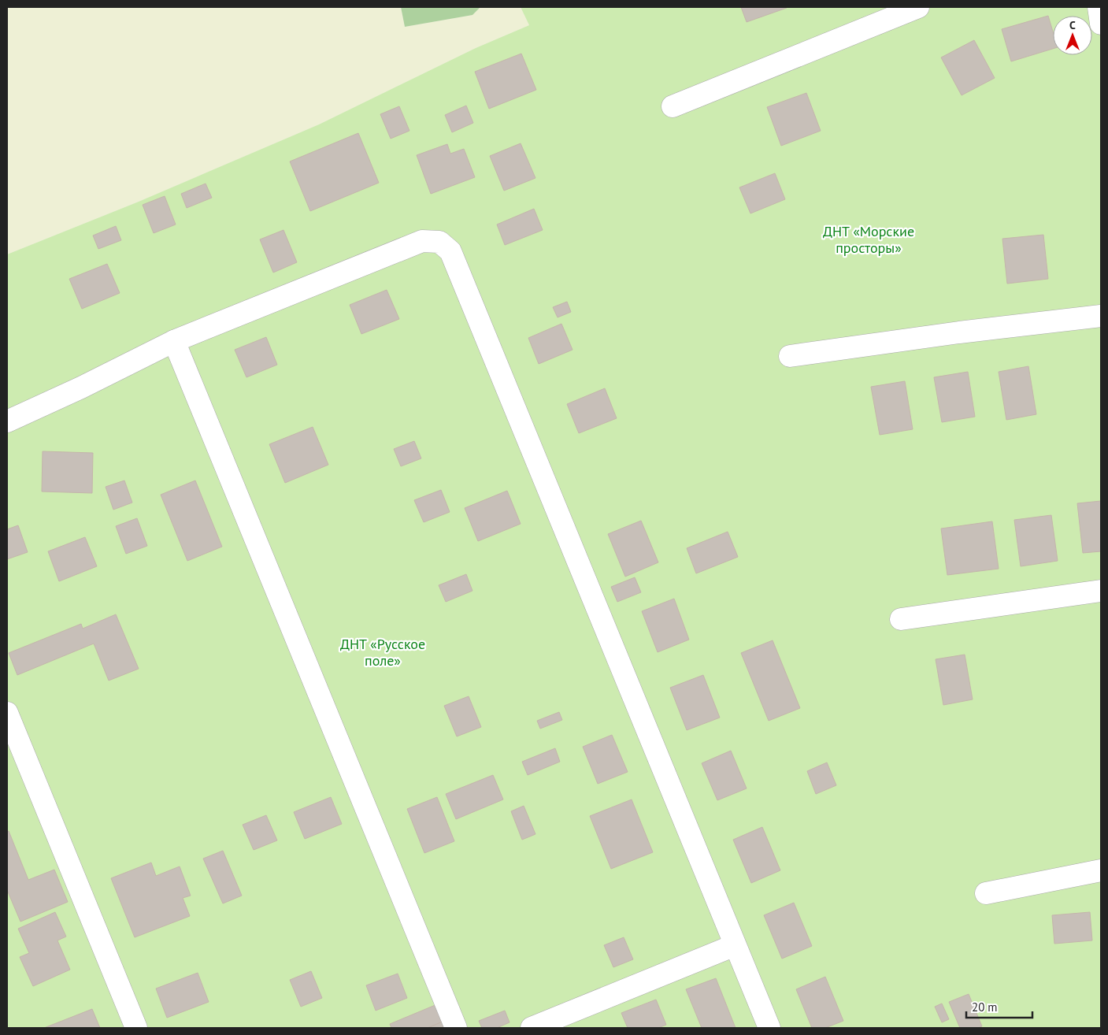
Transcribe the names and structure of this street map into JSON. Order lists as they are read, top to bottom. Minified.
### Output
{"parks":["ДНТ «Морские просторы»","ДНТ «Русское поле»"],"scale_bar":"20 m","north":"top"}
